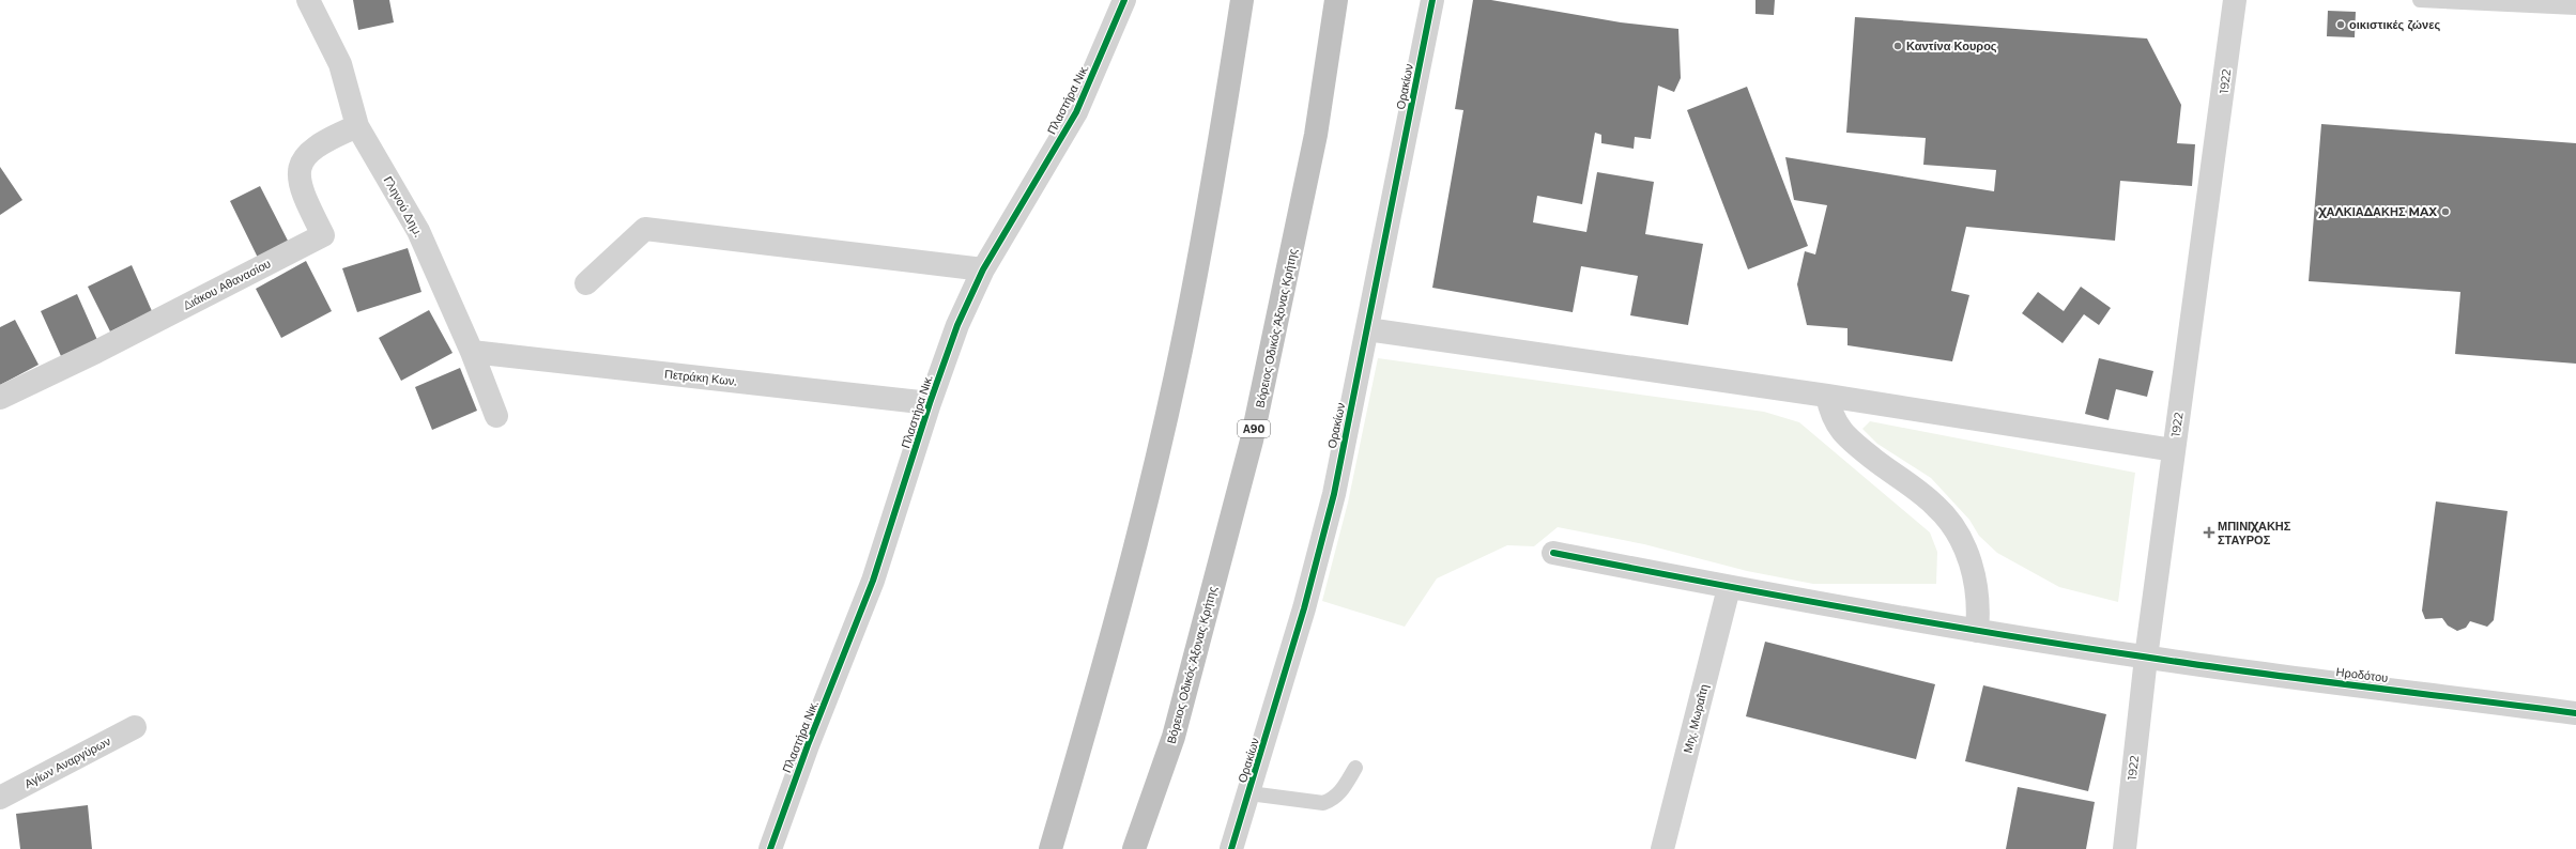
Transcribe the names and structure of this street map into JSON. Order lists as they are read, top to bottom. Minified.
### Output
{"streets":{"highway":["Βόρειος Οδικός Άξονας Κρήτης","Α90"],"street":["1922","Ορακίων","Πλαστήρα Νικ.","Γληνού Δημ.","Διάκου Αθανασίου","Πετράκη Κων.","Ηροδότου","Μιχ. Μωραΐτη","Αγίων Αναργύρων"]},"crossings":[["1922","Ηροδότου"],["Πλαστήρα Νικ.","Πετράκη Κων."],["Γληνού Δημ.","Διάκου Αθανασίου"],["Γληνού Δημ.","Πετράκη Κων."],["Ηροδότου","Μιχ. Μωραΐτη"]],"places":{"other":["οικιστικές ζώνες","Καντίνα Κουρος","ΧΑΛΚΙΑΔΑΚΗΣ MAX"],"health":["ΜΠΙΝΙΧΑΚΗΣ ΣΤΑΥΡΟΣ"]}}
